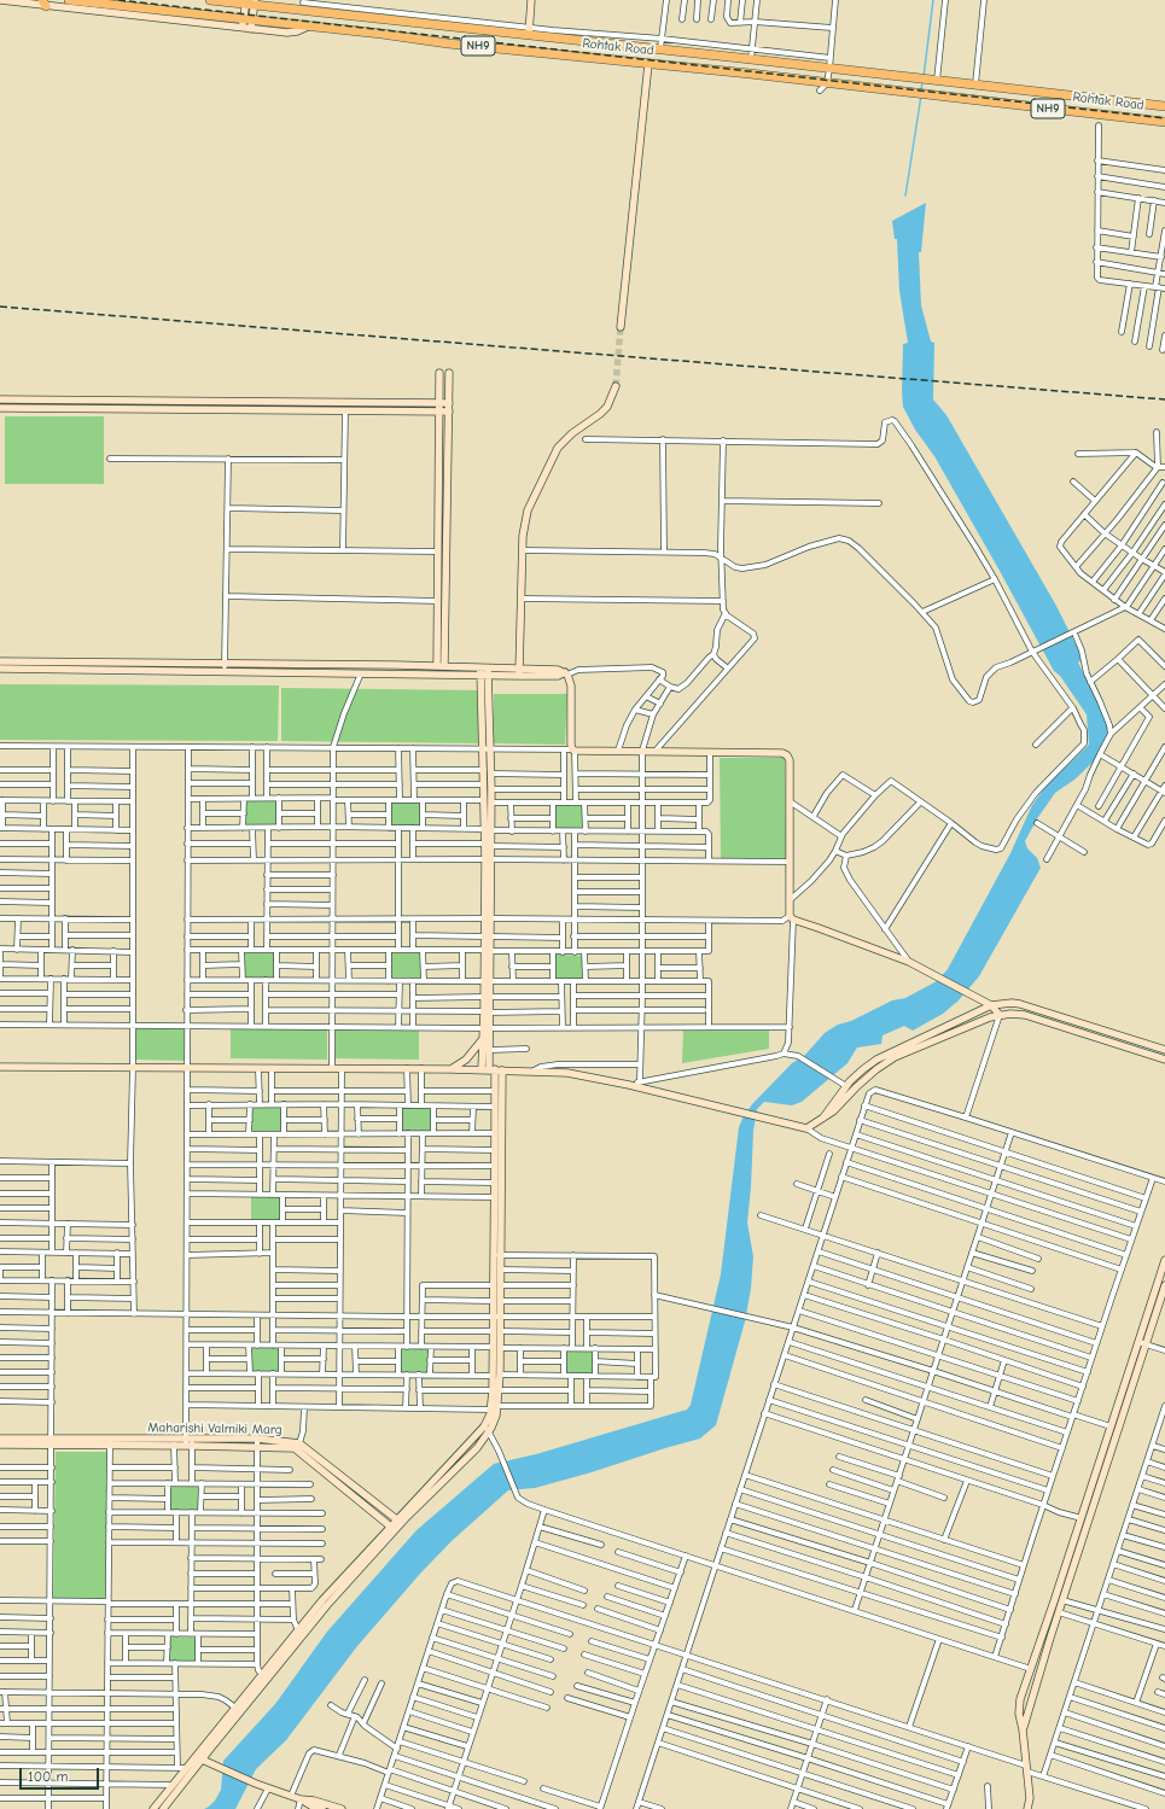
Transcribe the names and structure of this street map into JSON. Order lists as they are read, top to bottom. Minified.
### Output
{"streets":{"highway":["NH9","Rohtak Road"],"street":["Maharishi Valmiki Marg"]},"scale_bar":"100 m"}
